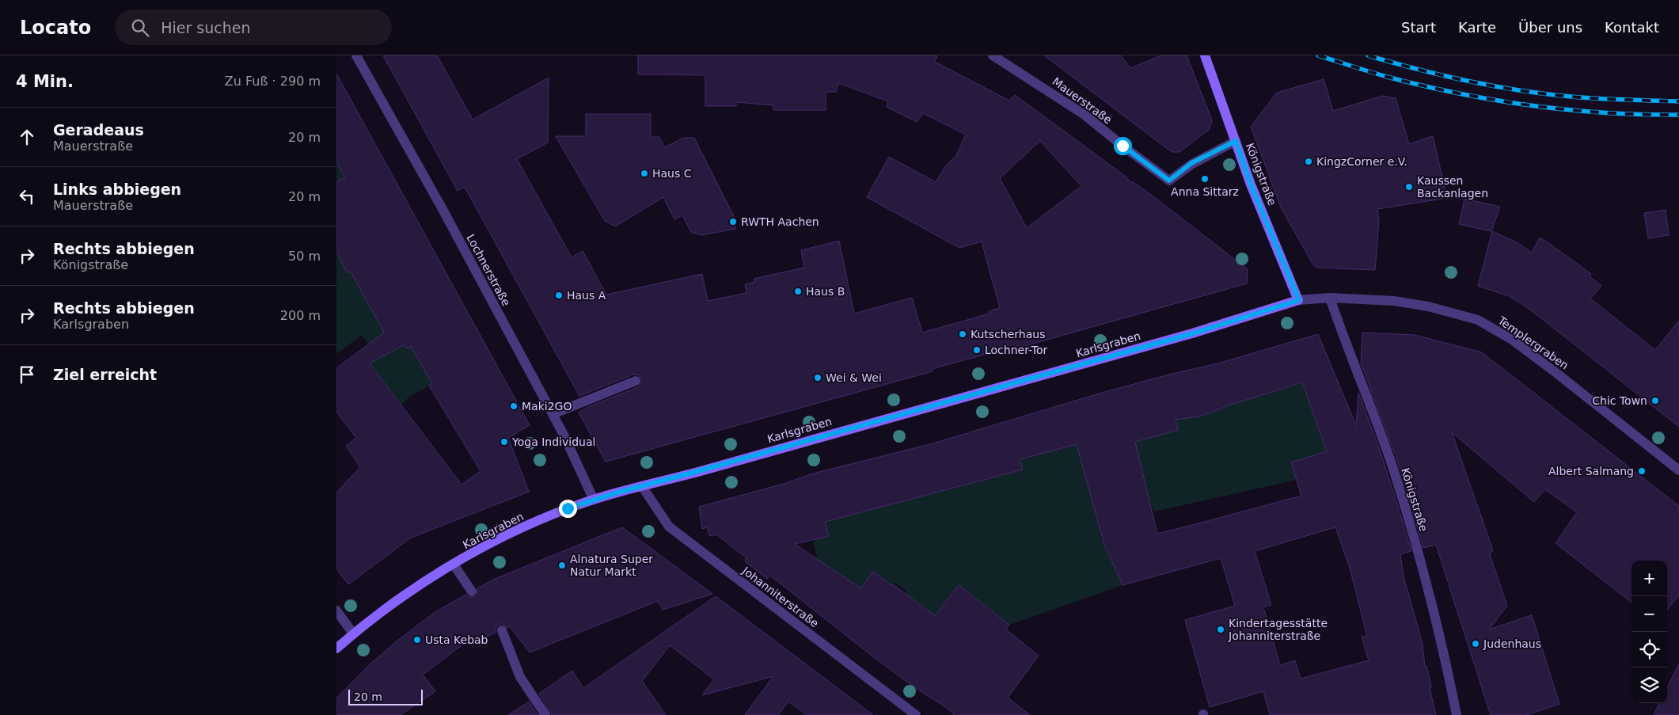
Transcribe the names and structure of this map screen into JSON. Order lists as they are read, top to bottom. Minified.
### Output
{"streets":{"street":["Mauerstraße","Königstraße","Lochnerstraße","Templergraben","Karlsgraben","Johanniterstraße"]},"crossings":[["Mauerstraße","Königstraße"],["Königstraße","Templergraben"],["Königstraße","Karlsgraben"],["Lochnerstraße","Karlsgraben"],["Templergraben","Karlsgraben"],["Karlsgraben","Johanniterstraße"]],"places":["KingzCorner e.V.","Haus C","Anna Sittarz","Kaussen Backanlagen","RWTH Aachen","Haus B","Haus A","Kutscherhaus","Lochner-Tor","Wei & Wei","Chic Town","Maki2GO","Yoga Individual","Albert Salmang","Alnatura Super Natur Markt","Kindertagesstätte Johanniterstraße","Usta Kebab","Judenhaus"],"scale_bar":"20 m","page":{"header":"Locato","search":"Hier suchen","nav":["Start","Karte","Über uns","Kontakt"],"heading":["4 Min.","Zu Fuß · 290 m"],"list":[["Geradeaus","Mauerstraße","20 m"],["Links abbiegen","Mauerstraße","20 m"],["Rechts abbiegen","Königstraße","50 m"],["Rechts abbiegen","Karlsgraben","200 m"],"Ziel erreicht"],"map_buttons":["+","−"],"scale":"20 m"}}
